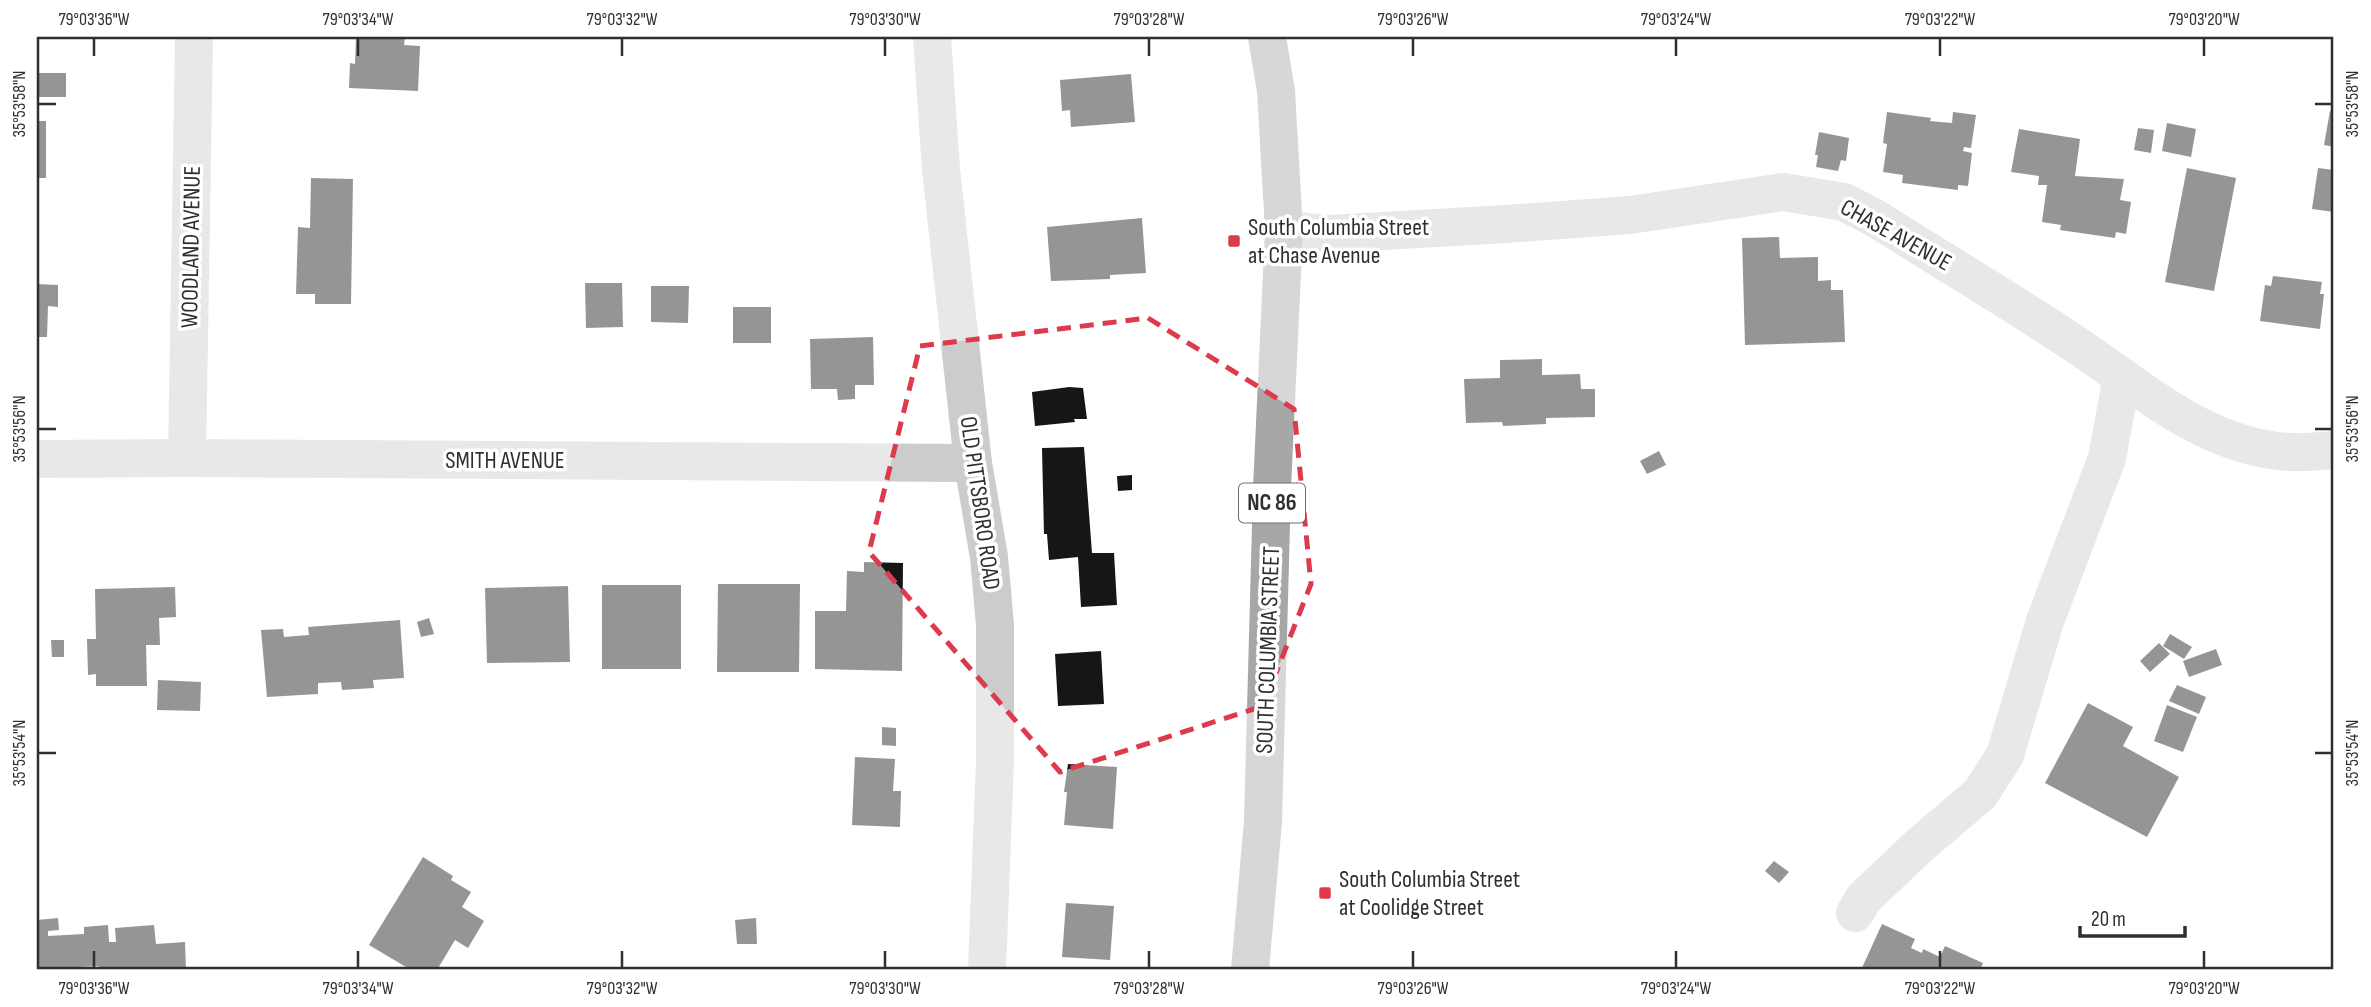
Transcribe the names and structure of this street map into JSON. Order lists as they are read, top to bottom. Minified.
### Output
{"streets":{"main road":["NC 86","SOUTH COLUMBIA STREET"],"street":["CHASE AVENUE","WOODLAND AVENUE","SMITH AVENUE","OLD PITTSBORO ROAD"]},"crossings":[["CHASE AVENUE","SOUTH COLUMBIA STREET"],["WOODLAND AVENUE","SMITH AVENUE"],["SMITH AVENUE","OLD PITTSBORO ROAD"]],"places":{"transit":["South Columbia Street at Chase Avenue","South Columbia Street at Coolidge Street"]},"scale_bar":"20 m","coordinates":["79°03'36\"W","79°03'34\"W","79°03'32\"W","79°03'30\"W","79°03'28\"W","79°03'26\"W","79°03'24\"W","79°03'22\"W","79°03'20\"W","35°53'58\"N","35°53'56\"N","35°53'54\"N"]}
